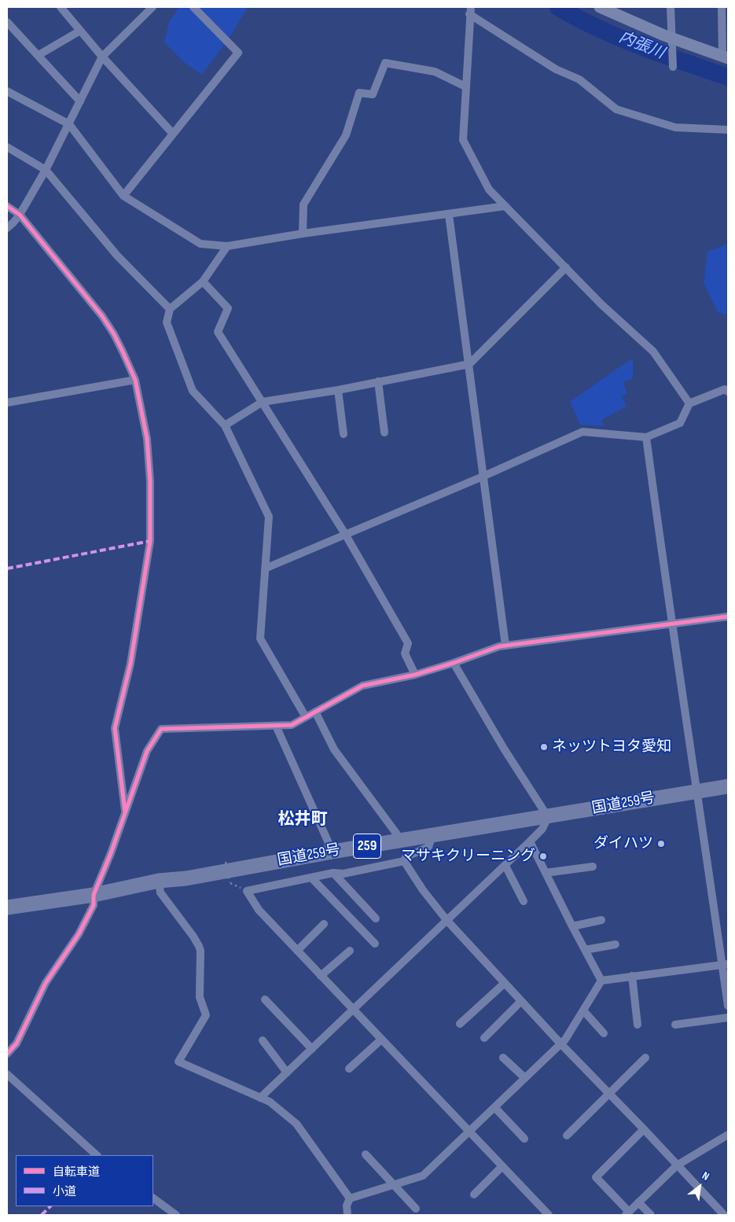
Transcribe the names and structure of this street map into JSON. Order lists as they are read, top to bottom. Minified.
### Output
{"streets":{"highway":["国道259号","259"]},"districts":["松井町"],"water":["内張川"],"places":["ネッツトヨタ愛知","ダイハツ","マサキクリーニング"],"legend":["自転車道","小道"],"north":"top right"}
